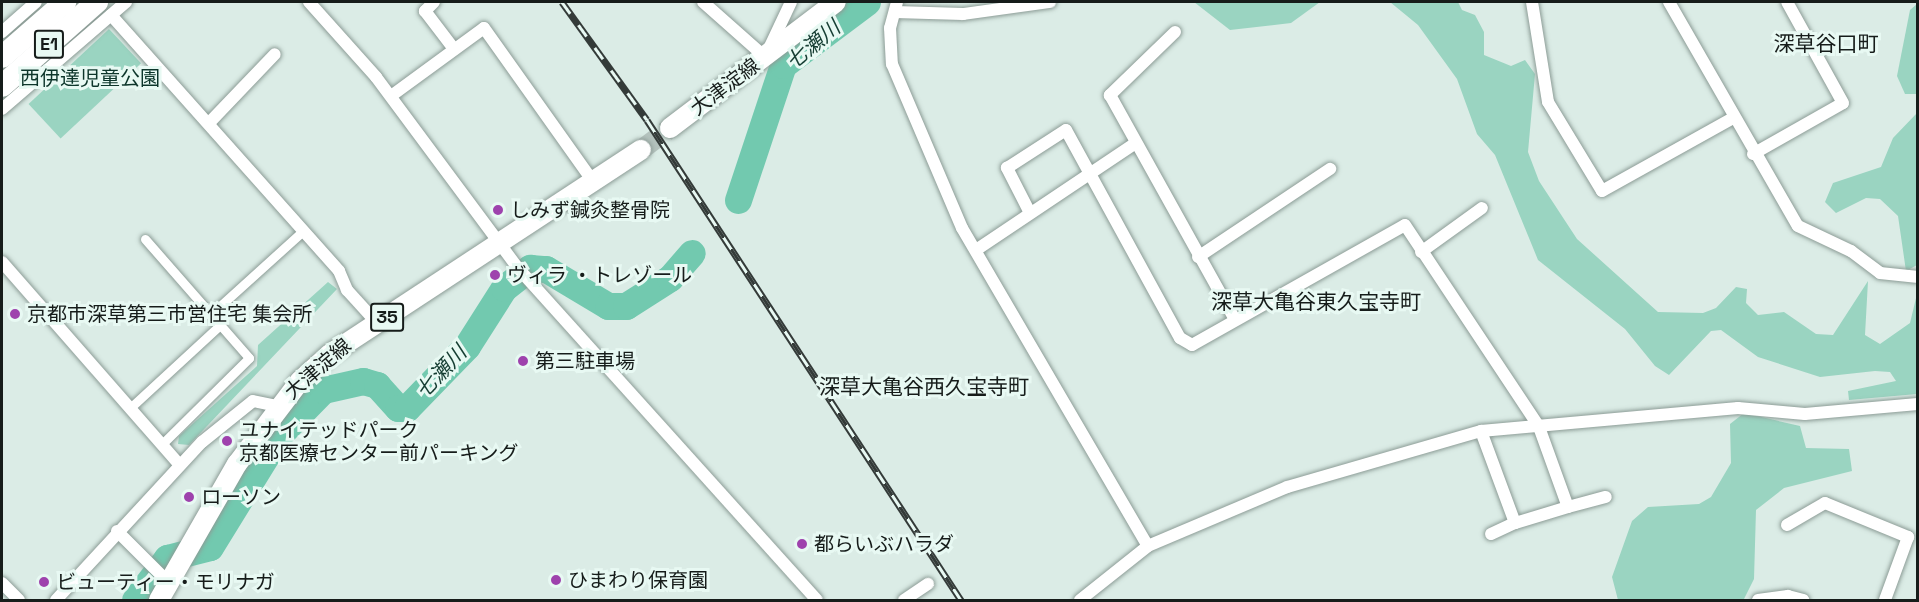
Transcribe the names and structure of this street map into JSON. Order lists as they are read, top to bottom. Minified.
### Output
{"streets":{"highway":["E1"],"main road":["大津淀線","35"]},"districts":["深草谷口町","深草大亀谷東久宝寺町","深草大亀谷西久宝寺町"],"water":["七瀬川"],"parks":["西伊達児童公園"],"places":["しみず鍼灸整骨院","ヴィラ ・トレゾール","京都市深草第三市営住宅 集会所","第三駐車場","ユナイテッドパーク 京都医療センター前パーキング","ローソン","都らいぶハラダ","ひまわり保育園","ビューティー・モリナガ"]}
